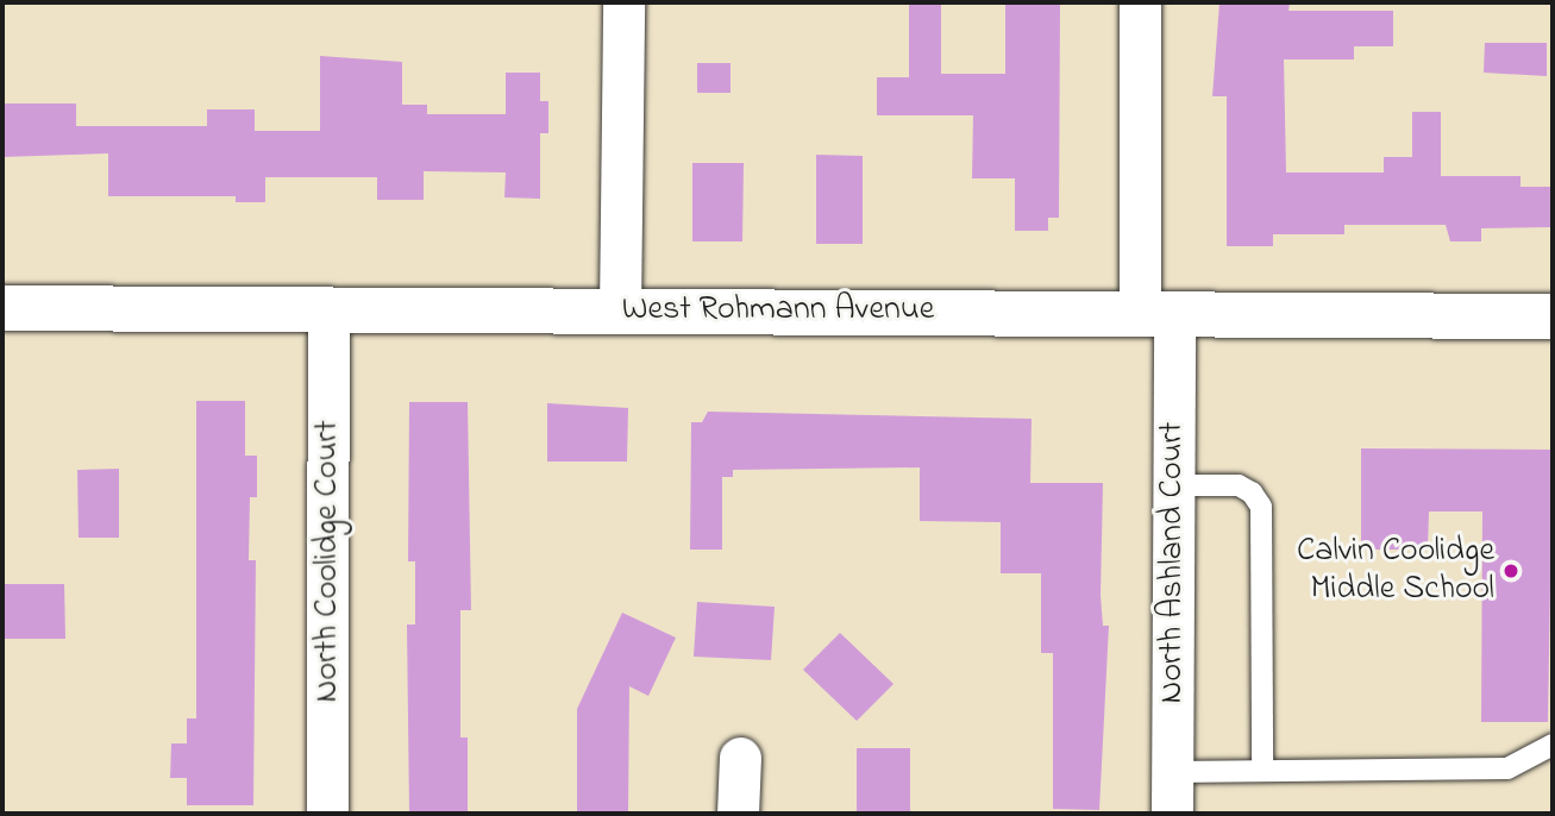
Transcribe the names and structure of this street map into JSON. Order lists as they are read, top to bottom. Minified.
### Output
{"streets":{"street":["West Rohmann Avenue","North Coolidge Court","North Ashland Court"]},"crossings":[["West Rohmann Avenue","North Coolidge Court"],["West Rohmann Avenue","North Ashland Court"]],"places":["Calvin Coolidge Middle School"]}
